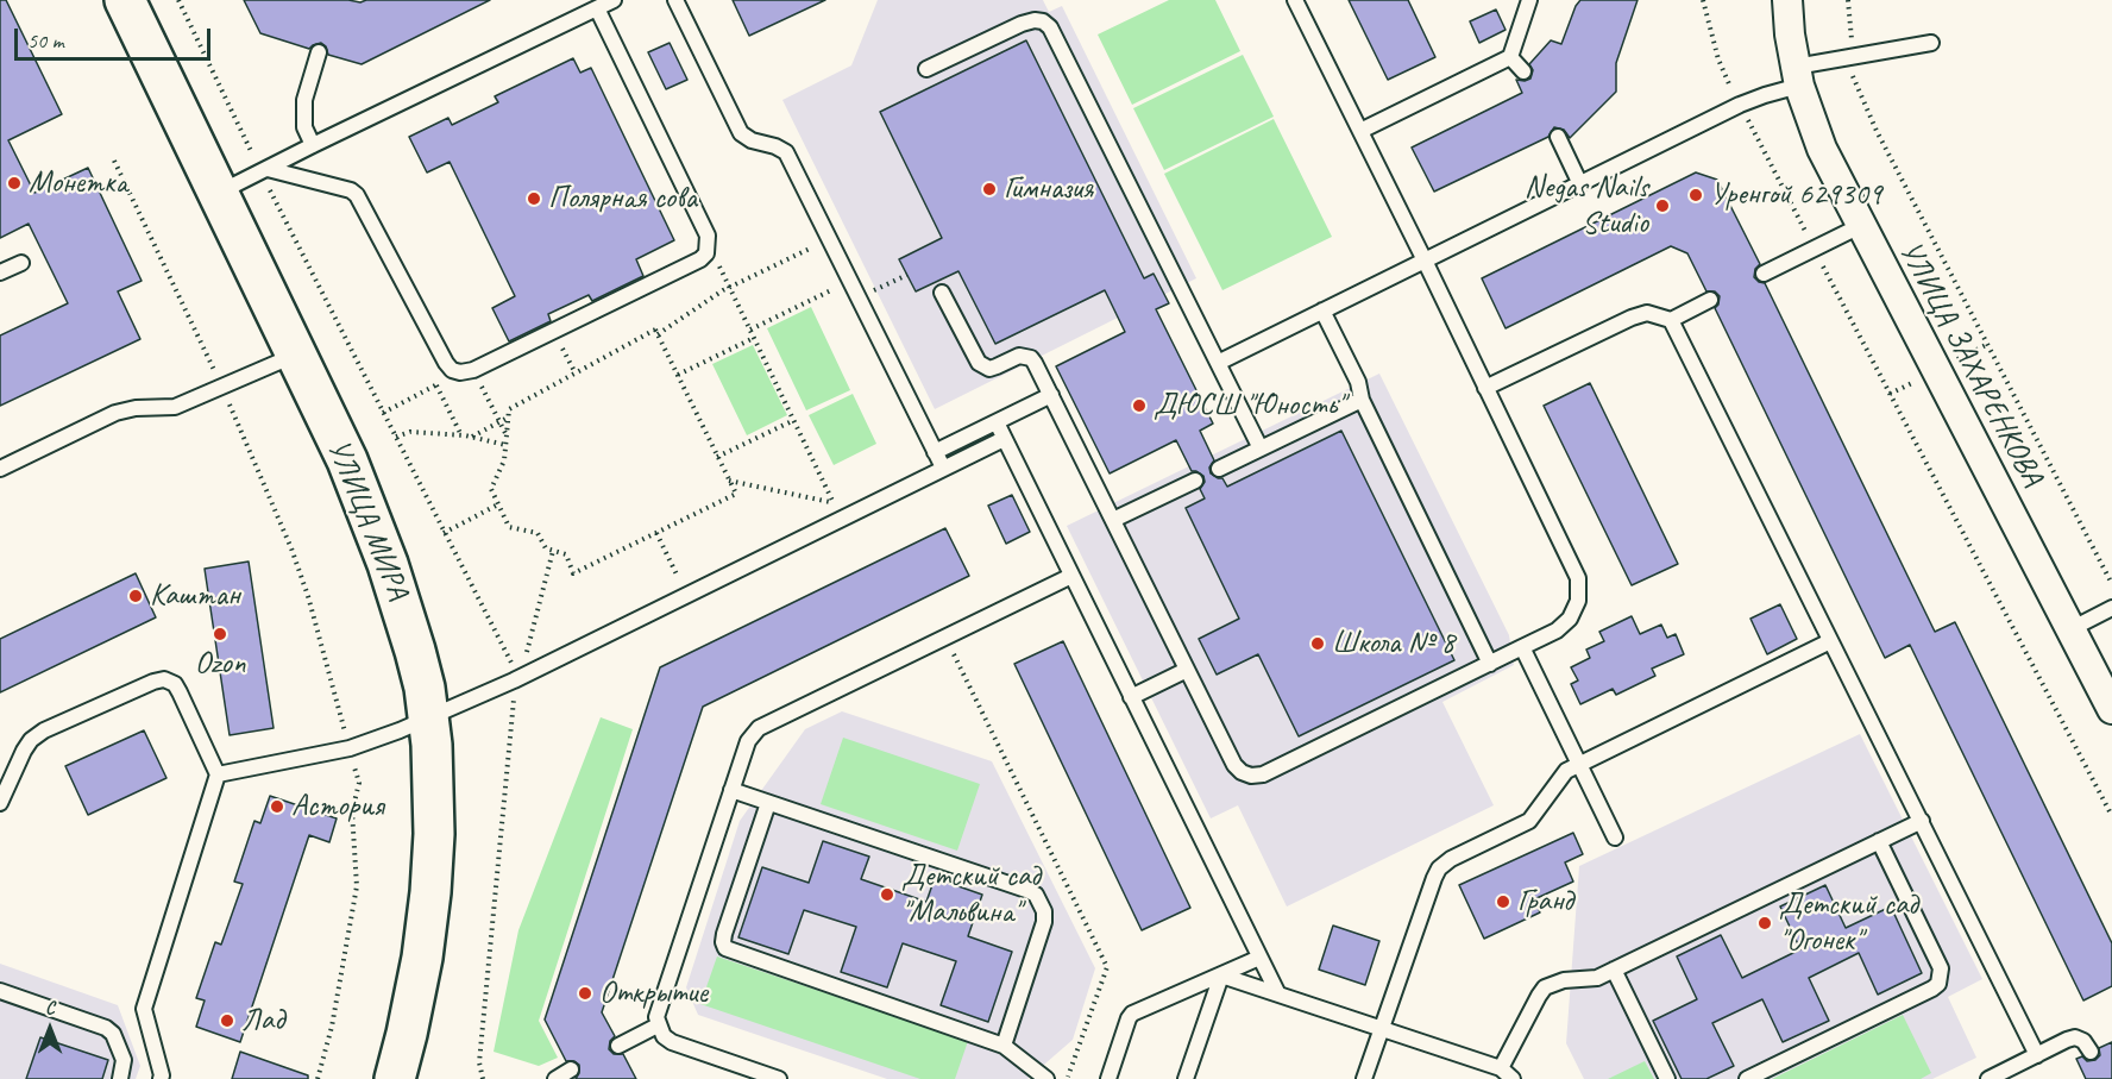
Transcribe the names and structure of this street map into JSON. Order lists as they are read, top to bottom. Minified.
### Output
{"streets":{"street":["УЛИЦА ЗАХАРЕНКОВА","УЛИЦА МИРА"]},"places":["Монетка","Гимназия","Уренгой 629309","Полярная сова","Negas Nails Studio","ДЮСШ \"Юность\"","Каштан","Ozon","Школа № 8","Астория","Детский сад \"Мальвина\"","Гранд","Детский сад \"Огонек\"","Открытие","Лад"],"scale_bar":"50 m","north":"top"}
